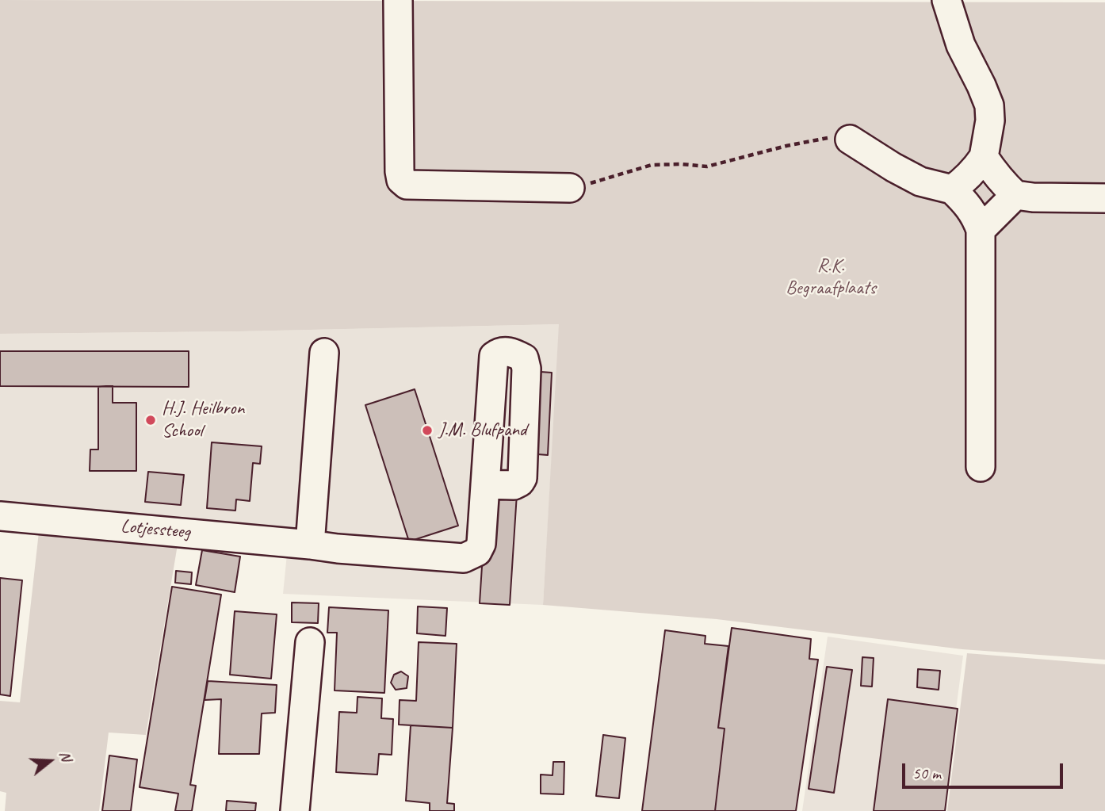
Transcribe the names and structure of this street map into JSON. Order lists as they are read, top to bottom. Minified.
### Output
{"streets":{"street":["Lotjessteeg"]},"parks":["R.K. Begraafplaats"],"places":["H.J. Heilbron School","J.M. Blufpand"],"scale_bar":"50 m","north":"right"}
